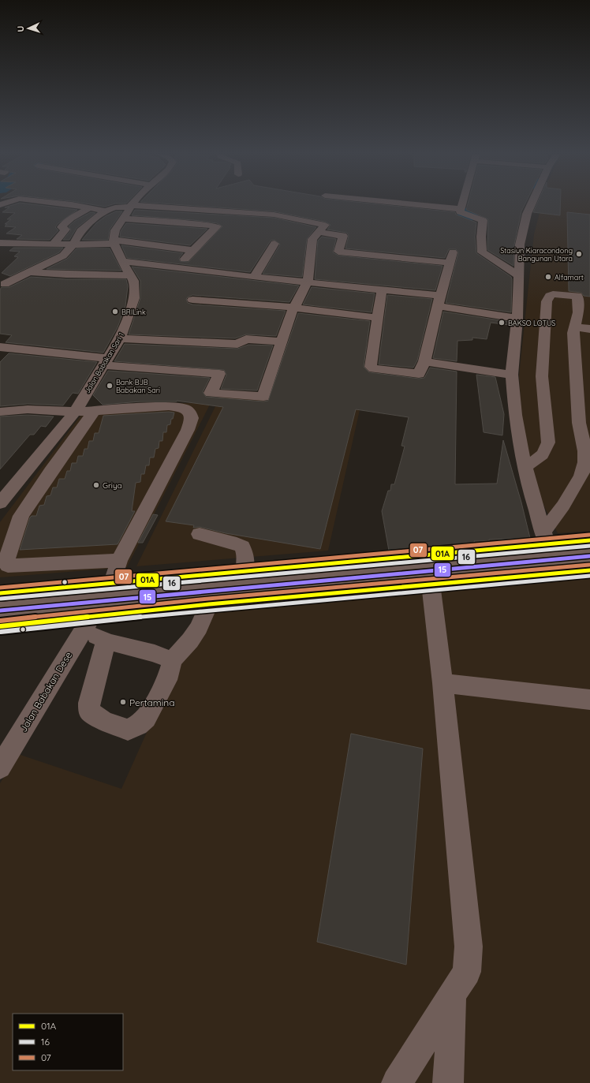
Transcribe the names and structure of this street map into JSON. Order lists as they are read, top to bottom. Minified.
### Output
{"streets":{"street":["Jalan Babakan Sari 1","Jalan Babakan Dese"]},"places":["Stasiun Kiaracondong Bangunan Utara","Alfamart","BRILink","BAKSO LOTUS","Bank BJB Babakan Sari","Griya","Pertamina"],"lines":["transit line 07","transit line 01A","transit line 16","transit line 15"],"legend":["01A","16","07"],"north":"left"}
